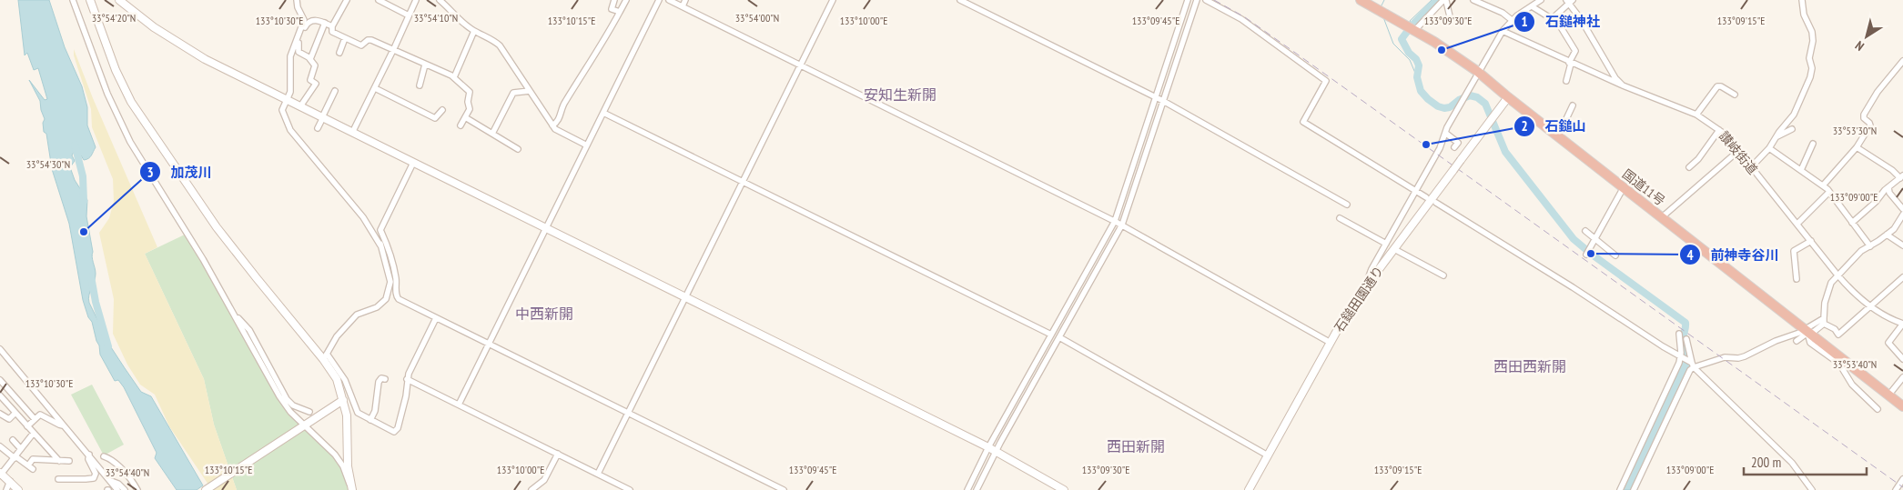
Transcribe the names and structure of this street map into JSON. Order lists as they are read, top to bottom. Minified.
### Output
{"streets":{"highway":["国道11号"],"street":["讃岐街道","石鎚田園通り"]},"crossings":[["国道11号","石鎚田園通り"]],"districts":["安知生新開","中西新開","西田西新開","西田新開"],"places":["石鎚神社","石鎚山","加茂川","前神寺谷川"],"scale_bar":"200 m","north":"bottom left","coordinates":["33°54'20\"N","33°54'10\"N","33°54'00\"N","133°10'30\"E","133°10'15\"E","133°10'00\"E","133°09'45\"E","133°09'30\"E","133°09'15\"E","33°53'30\"N","33°54'30\"N","133°09'00\"E","33°53'40\"N","33°54'40\"N"]}
